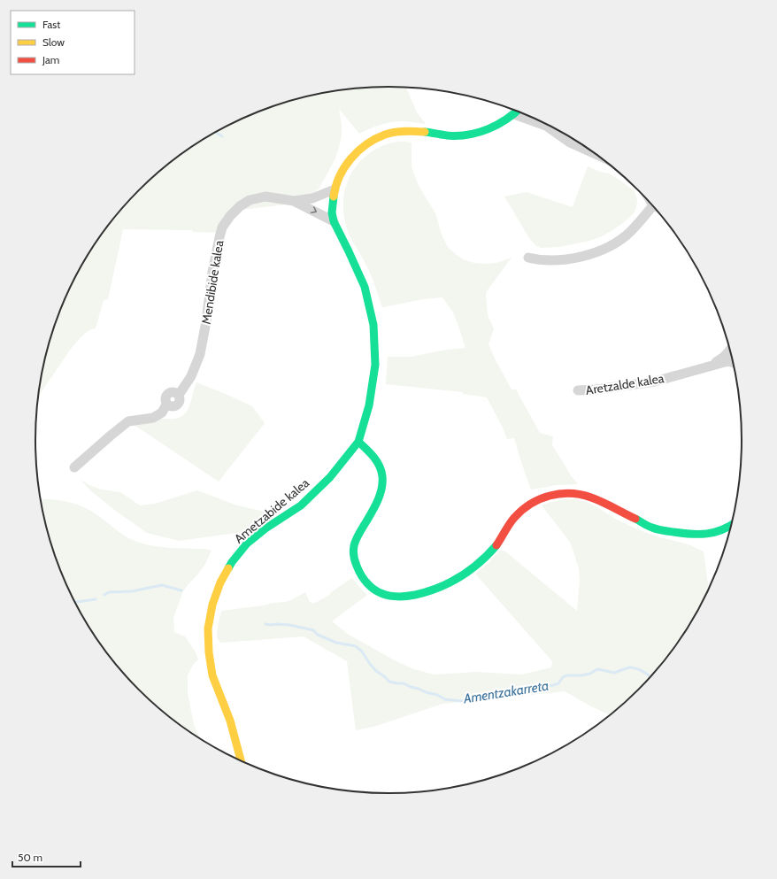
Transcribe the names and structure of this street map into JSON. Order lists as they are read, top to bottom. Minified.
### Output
{"streets":{"street":["Mendibide kalea","Aretzalde kalea","Ametzabide kalea"]},"water":["Amentzakarreta"],"legend":["Fast","Slow","Jam"],"scale_bar":"50 m"}
